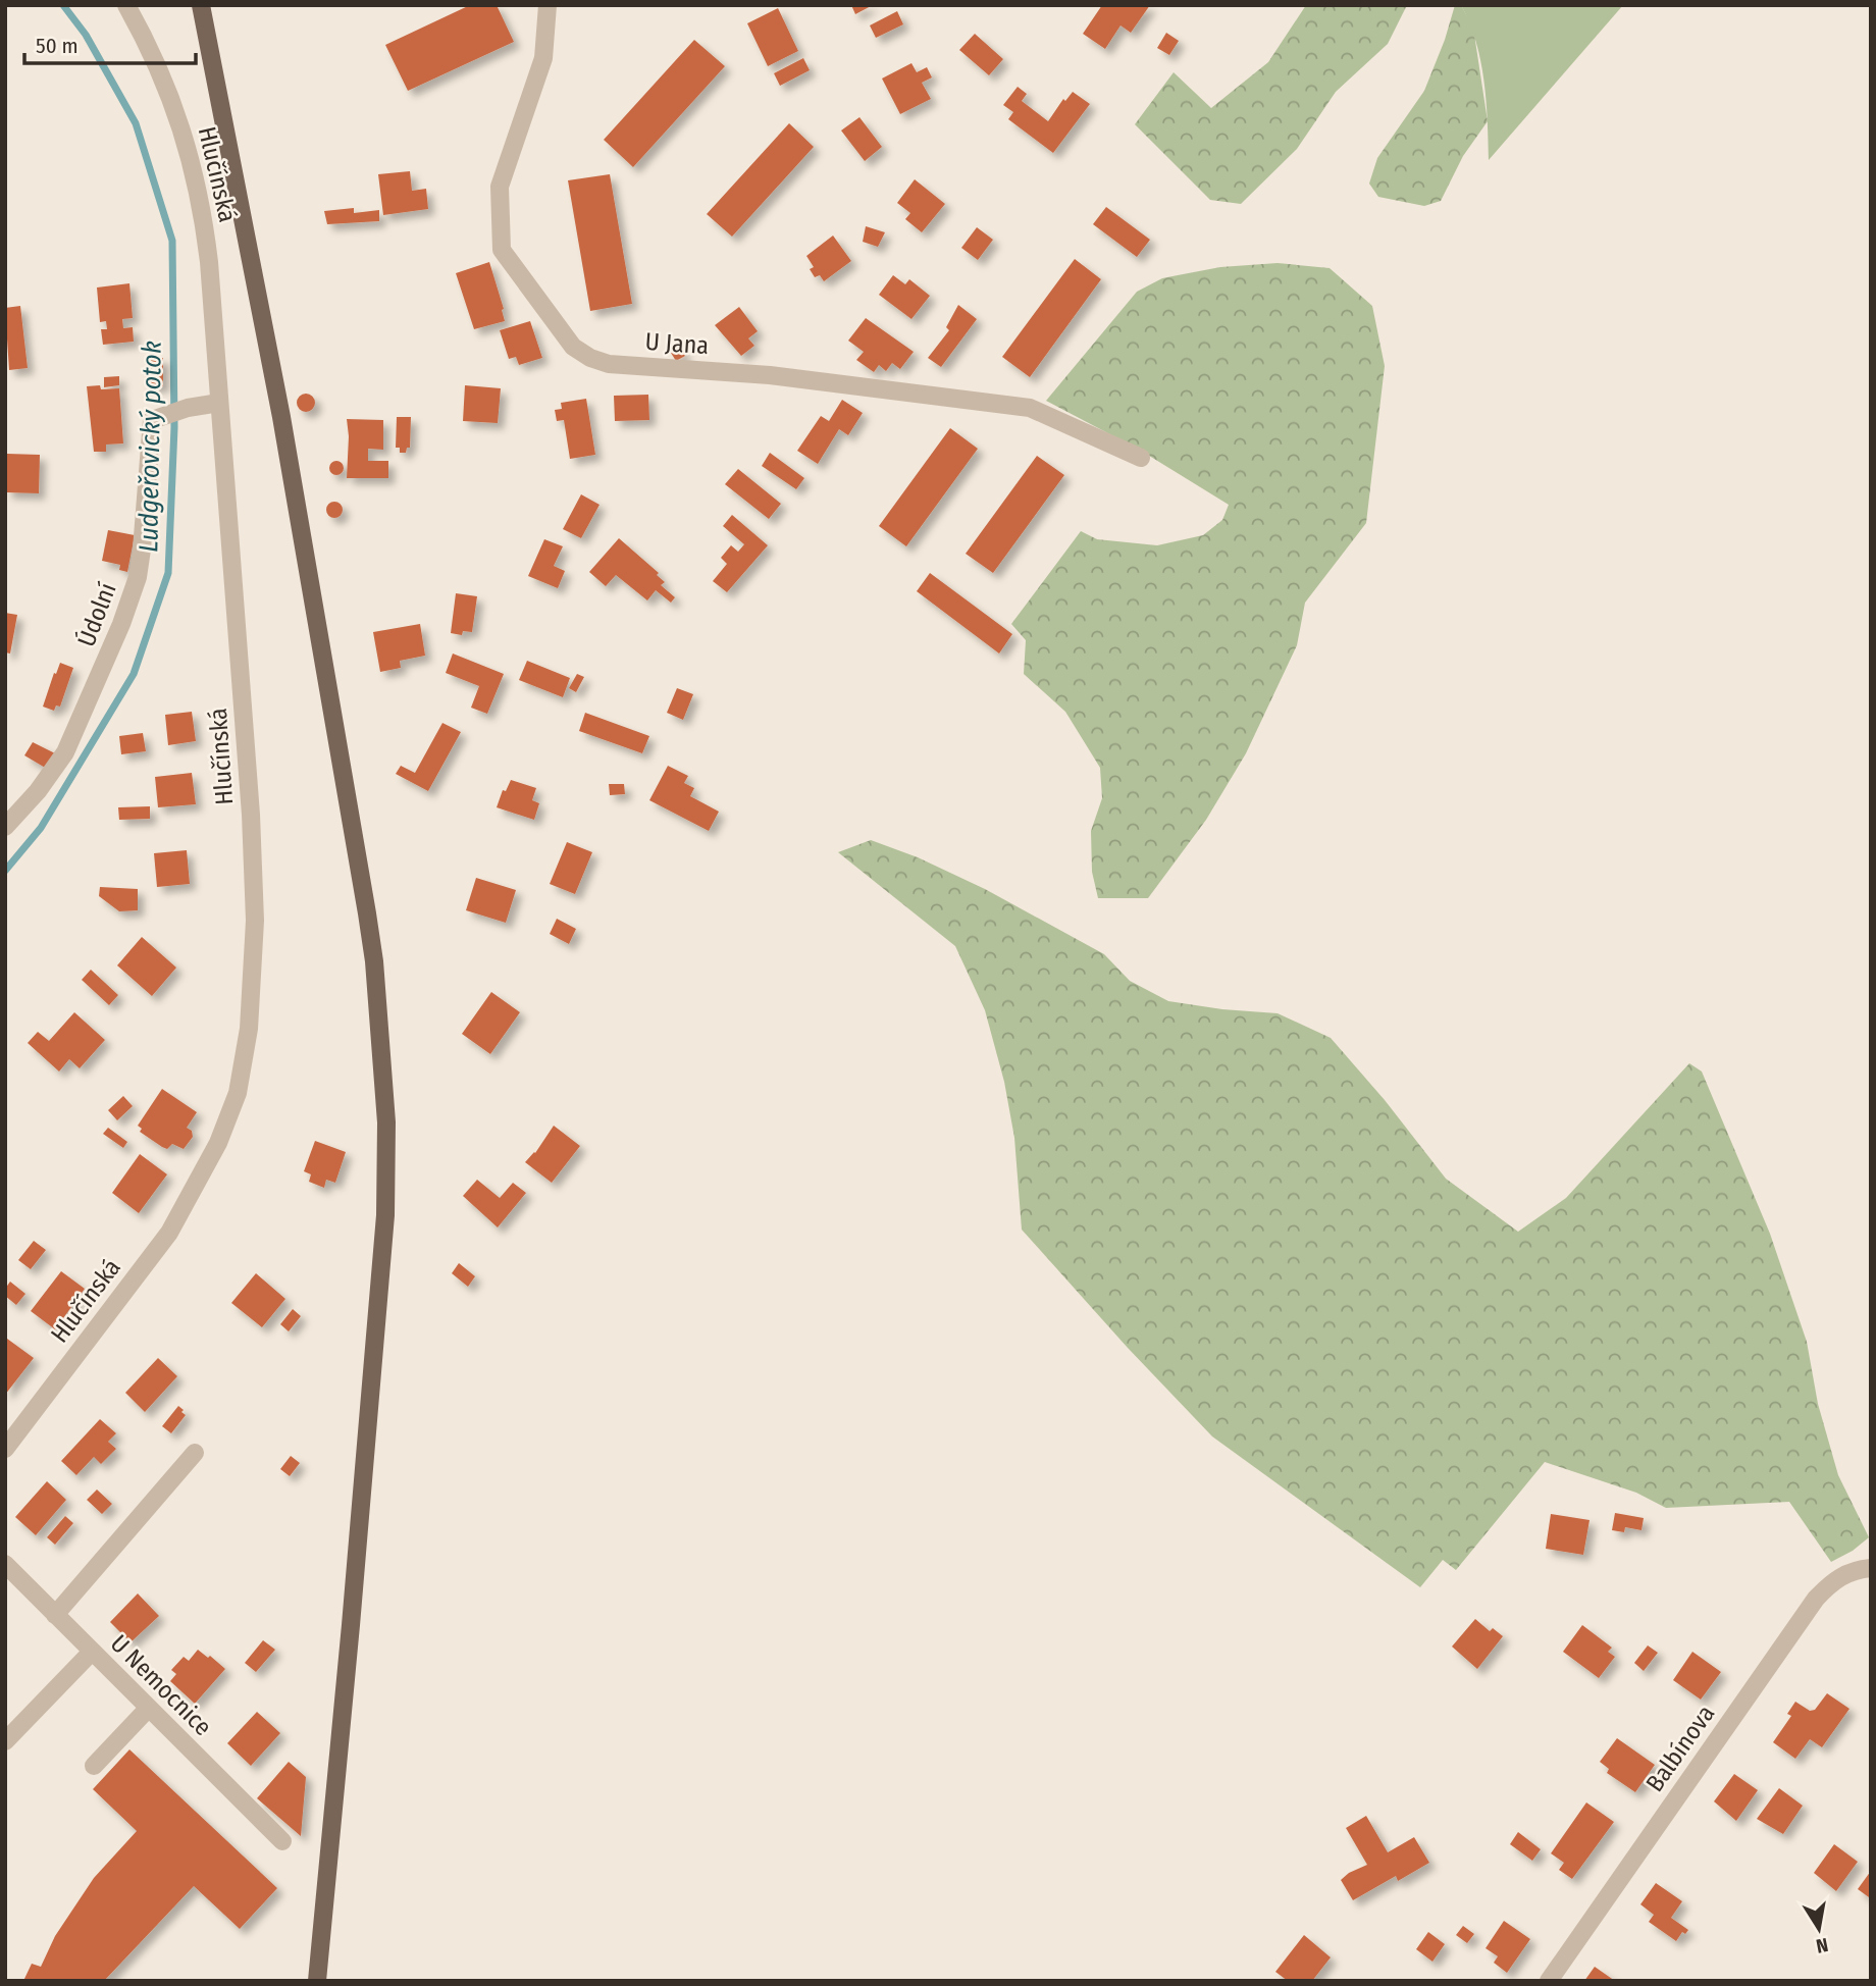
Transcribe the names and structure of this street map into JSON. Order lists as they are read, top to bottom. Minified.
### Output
{"streets":{"street":["Hlučínská","U Jana","Údolní","U Nemocnice","Balbínova"]},"crossings":[["Hlučínská","Údolní"]],"water":["Ludgeřovický potok"],"scale_bar":"50 m","north":"bottom"}
